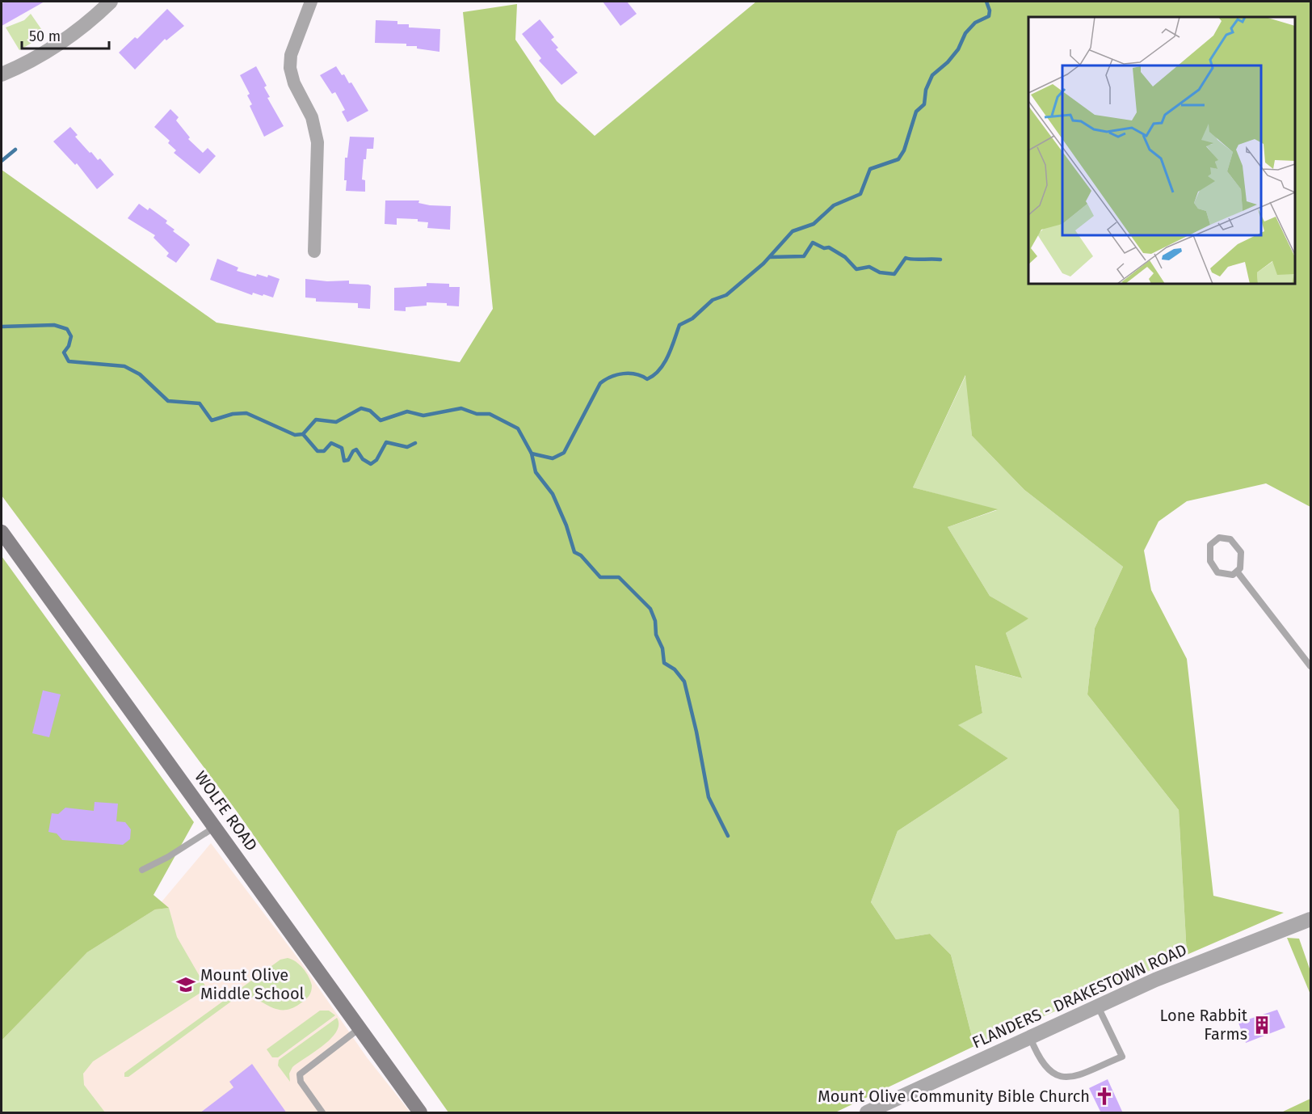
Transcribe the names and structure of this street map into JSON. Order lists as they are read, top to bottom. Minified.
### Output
{"streets":{"main road":["WOLFE ROAD"],"street":["FLANDERS - DRAKESTOWN ROAD"]},"places":{"school or university":["Mount Olive Middle School"],"building":["Lone Rabbit Farms"],"church":["Mount Olive Community Bible Church"]},"scale_bar":"50 m"}
